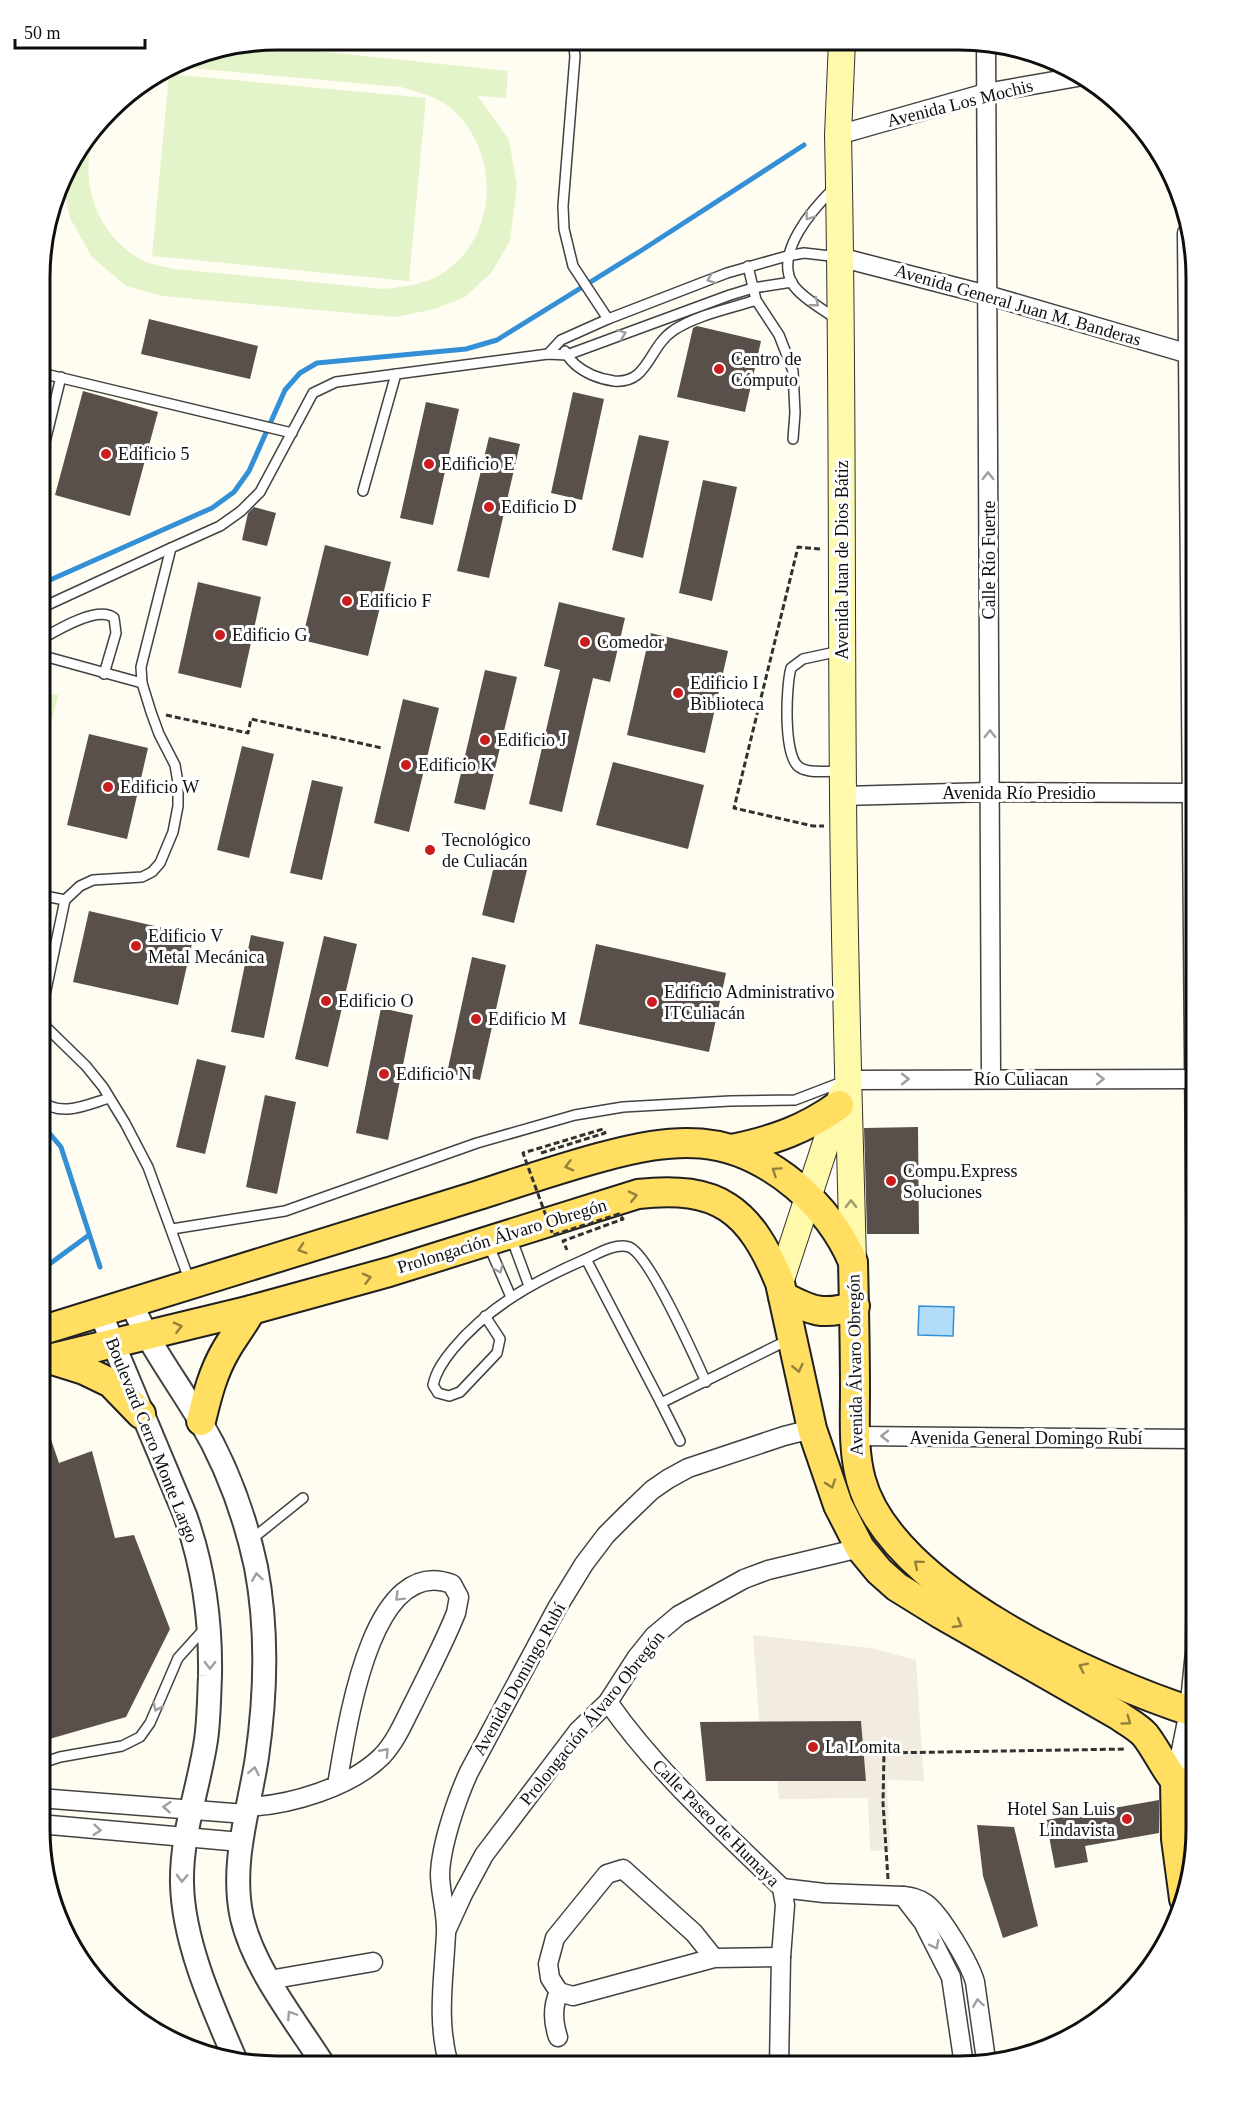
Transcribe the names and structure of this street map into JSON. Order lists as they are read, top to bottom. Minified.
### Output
{"streets":{"main road":["Avenida Juan de Dios Bátiz","Prolongación Álvaro Obregón","Avenida Álvaro Obregón"],"street":["Avenida Los Mochis","Avenida General Juan M. Banderas","Calle Río Fuerte","Avenida Río Presidio","Río Culiacan","Avenida General Domingo Rubí","Boulevard Cerro Monte Largo","Avenida Domingo Rubí","Calle Paseo de Humaya"]},"crossings":[["Avenida Los Mochis","Avenida Juan de Dios Bátiz"],["Avenida Los Mochis","Calle Río Fuerte"],["Avenida General Juan M. Banderas","Avenida Juan de Dios Bátiz"],["Avenida General Juan M. Banderas","Calle Río Fuerte"],["Avenida Juan de Dios Bátiz","Avenida Río Presidio"],["Avenida Juan de Dios Bátiz","Río Culiacan"],["Avenida Juan de Dios Bátiz","Prolongación Álvaro Obregón"],["Avenida Juan de Dios Bátiz","Avenida Álvaro Obregón"],["Calle Río Fuerte","Avenida Río Presidio"],["Calle Río Fuerte","Río Culiacan"],["Prolongación Álvaro Obregón","Avenida Álvaro Obregón"],["Prolongación Álvaro Obregón","Boulevard Cerro Monte Largo"],["Prolongación Álvaro Obregón","Avenida Domingo Rubí"],["Prolongación Álvaro Obregón","Calle Paseo de Humaya"],["Avenida Álvaro Obregón","Avenida General Domingo Rubí"],["Avenida Álvaro Obregón","Avenida Domingo Rubí"]],"one_way":["Calle Río Fuerte","Río Culiacan","Avenida General Domingo Rubí"],"places":["Centro de Cómputo","Edificio 5","Edificio E","Edificio D","Edificio F","Edificio G","Comedor","Edificio I Biblioteca","Edificio J","Edificio K","Edificio W","Tecnológico de Culiacán","Edificio V Metal Mecánica","Edificio O","Edificio Administrativo ITCuliacán","Edificio M","Edificio N","Compu.Express Soluciones","La Lomita","Hotel San Luis Lindavista"],"scale_bar":"50 m"}
